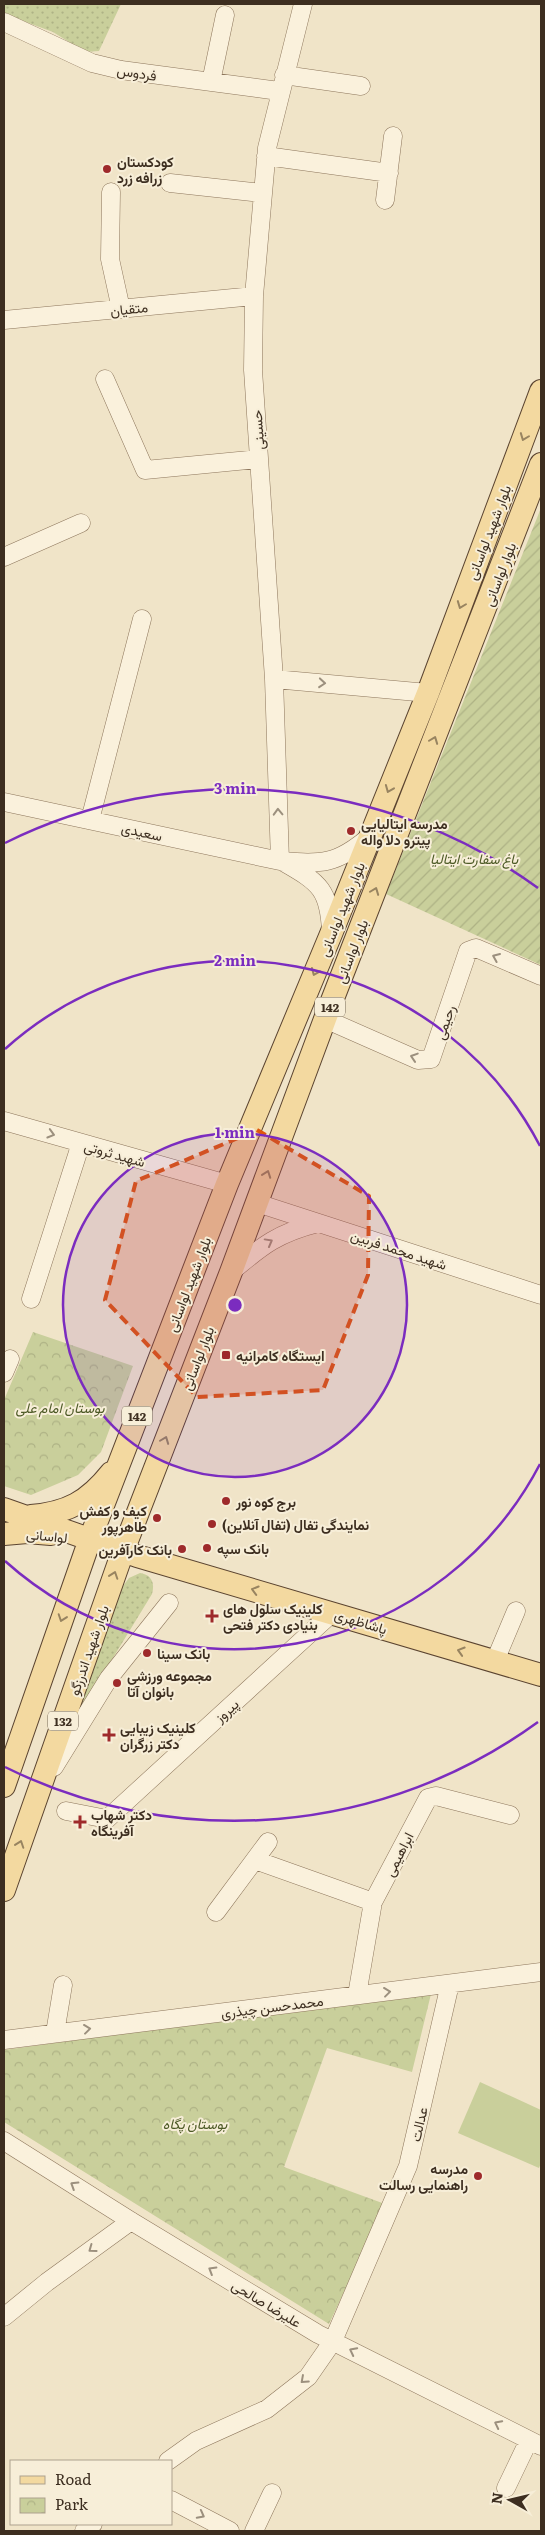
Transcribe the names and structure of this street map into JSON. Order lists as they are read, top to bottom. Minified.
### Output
{"streets":{"main road":["بلوار شهید لواسانی","بلوار لواسانی","142","لواسانی","پاشاظهری","بلوار شهید اندرزگو","132"],"street":["فردوس","متقیان","حسینی","سعیدی","رحیمی","شهید ثروتی","شهید محمد فربین","پیروز","ابراهیمی","محمدحسن چیذری","عدالت","علیرضا صالحی"]},"crossings":[["فردوس","حسینی"],["متقیان","حسینی"],["حسینی","سعیدی"],["بلوار شهید لواسانی","سعیدی"],["بلوار شهید لواسانی","142"],["بلوار شهید لواسانی","شهید ثروتی"],["بلوار لواسانی","رحیمی"],["بلوار لواسانی","شهید محمد فربین"],["بلوار لواسانی","پاشاظهری"],["بلوار لواسانی","بلوار شهید اندرزگو"],["142","لواسانی"],["142","پاشاظهری"],["142","132"],["لواسانی","پاشاظهری"],["لواسانی","132"],["پاشاظهری","بلوار شهید اندرزگو"],["پاشاظهری","پیروز"],["پاشاظهری","132"],["ابراهیمی","محمدحسن چیذری"],["محمدحسن چیذری","عدالت"],["عدالت","علیرضا صالحی"]],"one_way":["بلوار شهید لواسانی","بلوار لواسانی","پاشاظهری","محمدحسن چیذری","علیرضا صالحی"],"parks":["باغ سفارت ایتالیا","بوستان امام علی","بوستان پگاه"],"places":{"other":["کودکستان زرافه زرد","مدرسه ایتالیایی پیترو دلا واله","برج کوه نور","کیف و کفش طاهرپور","نمایندگی تفال (تفال آنلاین)","بانک سپه","بانک کارآفرین","بانک سینا","مجموعه ورزشی بانوان آتا","مدرسه راهنمایی رسالت"],"transit":["ایستگاه کامرانیه"],"health":["کلینیک سلول های بنیادی دکتر فتحی","کلینیک زیبایی دکتر زرگران","دکتر شهاب آفرینگاه"]},"legend":["Road","Park"],"north":"left","rings":["3 min","2 min","1 min"]}
